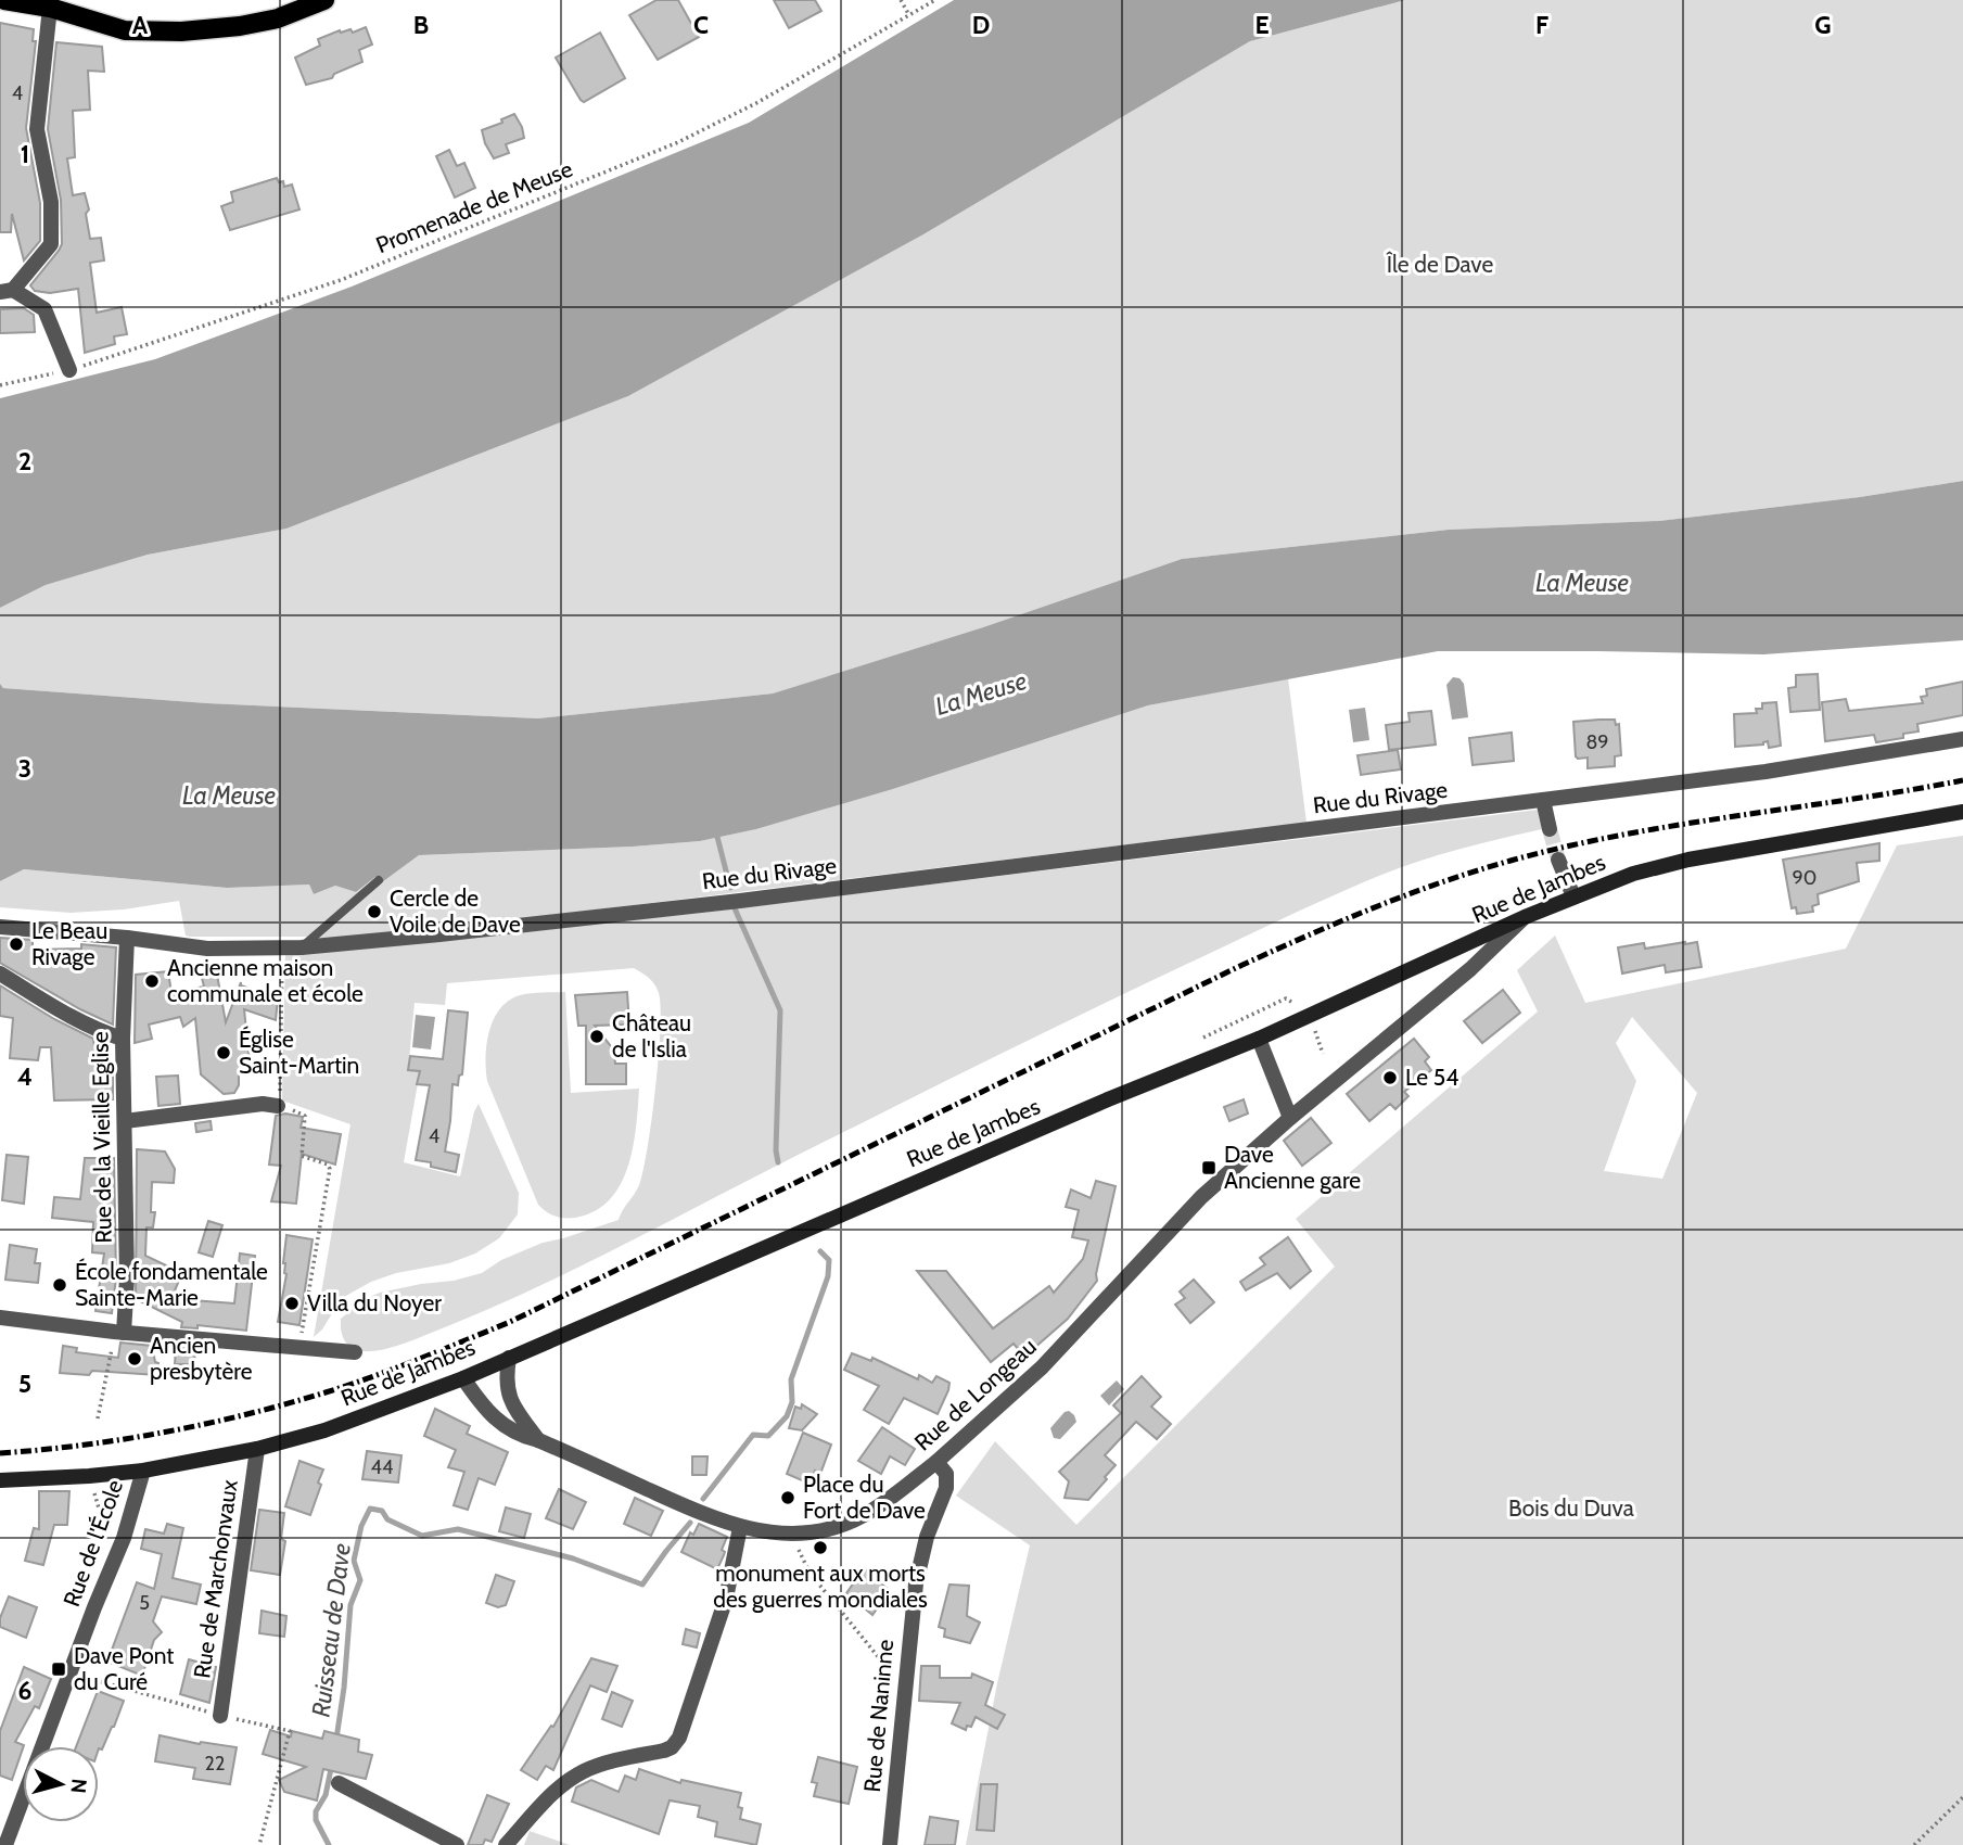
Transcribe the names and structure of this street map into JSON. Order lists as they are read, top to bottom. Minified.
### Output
{"streets":{"main road":["Rue de Jambes"],"street":["Rue du Rivage","Rue de la Vieille Eglise","Rue de Longeau","Rue de l'École","Rue de Marchonvaux","Rue de Naninne"],"path":["Promenade de Meuse"]},"crossings":[["Rue du Rivage","Rue de la Vieille Eglise"],["Rue de Jambes","Rue de Longeau"],["Rue de Jambes","Rue de l'École"],["Rue de Jambes","Rue de Marchonvaux"],["Rue de Longeau","Rue de Naninne"]],"water":["La Meuse","Ruisseau de Dave"],"parks":["Île de Dave","Bois du Duva"],"places":{"other":["Cercle de Voile de Dave","Le Beau Rivage","Ancienne maison communale et école","Château de l'Islia","Église Saint-Martin","Le 54","École fondamentale Sainte-Marie","Villa du Noyer","Ancien presbytère","Place du Fort de Dave","monument aux morts des guerres mondiales"],"transit":["Dave Ancienne gare","Dave Pont du Curé"]},"house_numbers":["4","89","90","4","44","5","22"],"north":"right","grid":{"columns":["A","B","C","D","E","F","G"],"rows":["1","2","3","4","5","6"]}}
